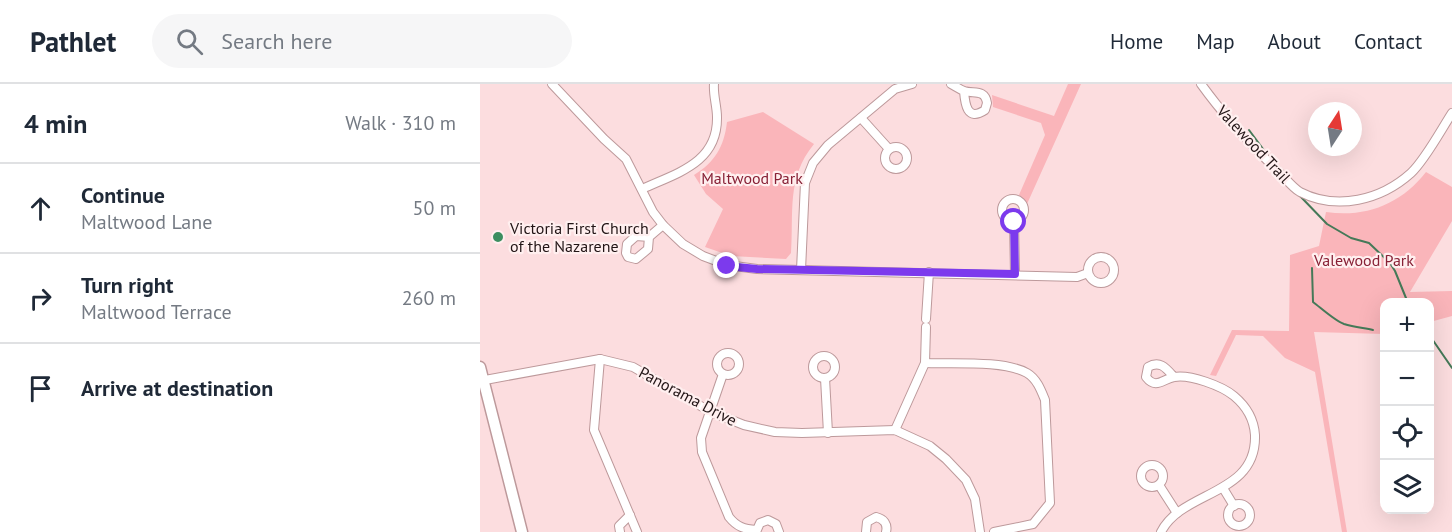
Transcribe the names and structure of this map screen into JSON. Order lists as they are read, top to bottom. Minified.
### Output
{"streets":{"street":["Valewood Trail","Panorama Drive"]},"parks":["Maltwood Park","Valewood Park"],"places":["Victoria First Church of the Nazarene"],"north":"top","page":{"header":"Pathlet","search":"Search here","nav":["Home","Map","About","Contact"],"heading":["4 min","Walk · 310 m"],"list":[["Continue","Maltwood Lane","50 m"],["Turn right","Maltwood Terrace","260 m"],"Arrive at destination"],"map_buttons":["+","−"]}}
